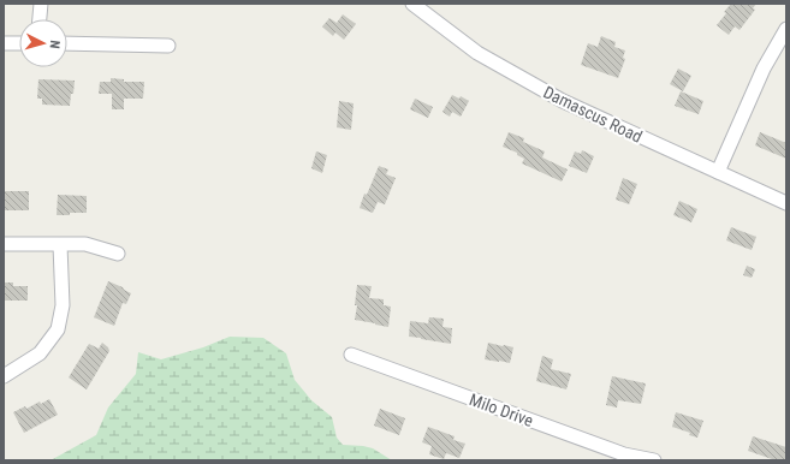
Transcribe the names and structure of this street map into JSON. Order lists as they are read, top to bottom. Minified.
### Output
{"streets":{"street":["Damascus Road","Milo Drive"]},"north":"right"}
